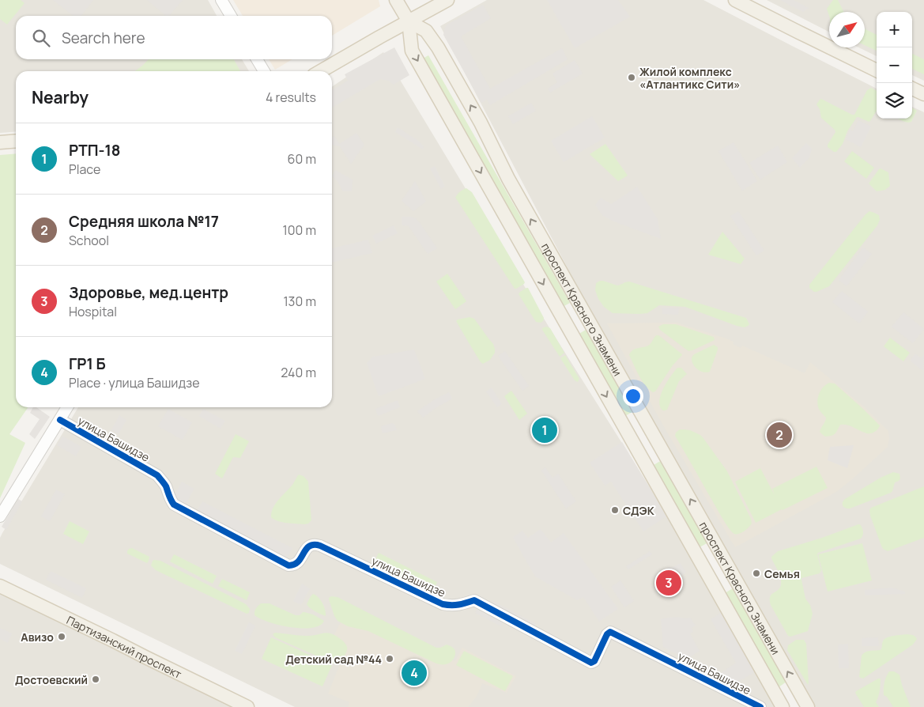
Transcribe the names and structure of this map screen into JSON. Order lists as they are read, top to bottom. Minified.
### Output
{"streets":{"main road":["проспект Красного Знамени","Партизанский проспект"],"street":["улица Башидзе"]},"places":["Жилой комплекс «Атлантикс Сити»","СДЭК","Семья","Авизо","Детский сад №44","Достоевский"],"north":"top right","page":{"map_buttons":["+","−"],"search":"Search here","heading":["Nearby","4 results"],"list":[{"mark":"1","name":"РТП-18","note":"Place","value":"60 m"},{"mark":"2","name":"Средняя школа №17","note":"School","value":"100 m"},{"mark":"3","name":"Здоровье, мед.центр","note":"Hospital","value":"130 m"},{"mark":"4","name":"ГР1 Б","note":"Place · улица Башидзе","value":"240 m"}],"pins":["1","2","3","4"]}}
